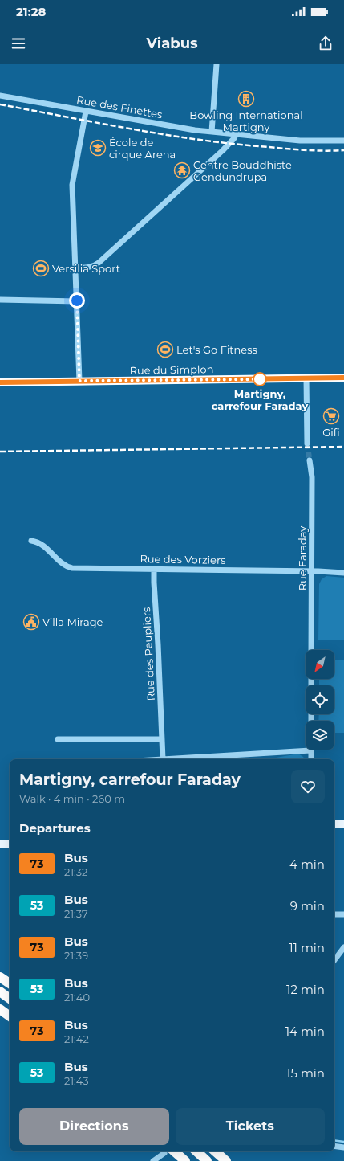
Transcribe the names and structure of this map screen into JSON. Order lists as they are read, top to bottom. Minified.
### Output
{"streets":{"main road":["Rue du Simplon"],"street":["Rue des Finettes","Rue Faraday","Rue des Vorziers","Rue des Peupliers"]},"crossings":[["Rue Faraday","Rue des Vorziers"],["Rue des Vorziers","Rue des Peupliers"]],"places":{"building":["Bowling International Martigny"],"school or university":["École de cirque Arena"],"temple":["Centre Bouddhiste Gendundrupa"],"sports":["Versilia Sport","Let's Go Fitness"],"other":["Martigny, carrefour Faraday"],"supermarket":["Gifi"],"public building":["Villa Mirage"]},"lines":["bus line 73"],"north":"bottom left","page":{"status":"21:28","header":"Viabus","heading":[["Martigny, carrefour Faraday","Walk · 4 min · 260 m"],"Departures"],"list":[{"mark":"73","name":"Bus","note":"21:32","value":"4 min"},{"mark":"53","name":"Bus","note":"21:37","value":"9 min"},{"mark":"73","name":"Bus","note":"21:39","value":"11 min"},{"mark":"53","name":"Bus","note":"21:40","value":"12 min"},{"mark":"73","name":"Bus","note":"21:42","value":"14 min"},{"mark":"53","name":"Bus","note":"21:43","value":"15 min"}],"buttons":["Directions","Tickets"]}}
